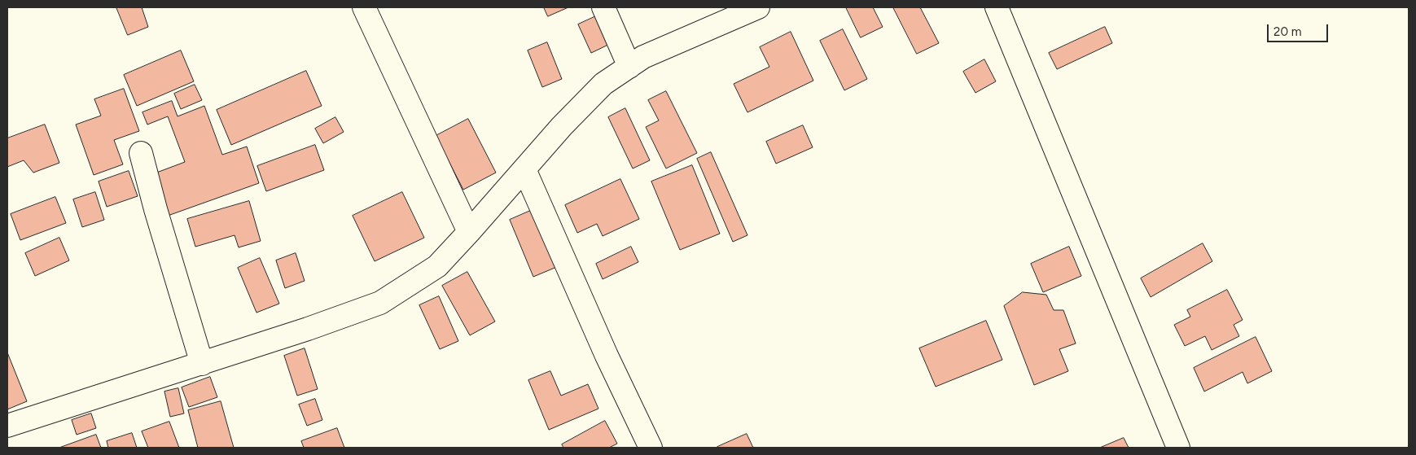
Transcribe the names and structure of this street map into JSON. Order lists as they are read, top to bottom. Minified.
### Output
{"scale_bar":"20 m"}
